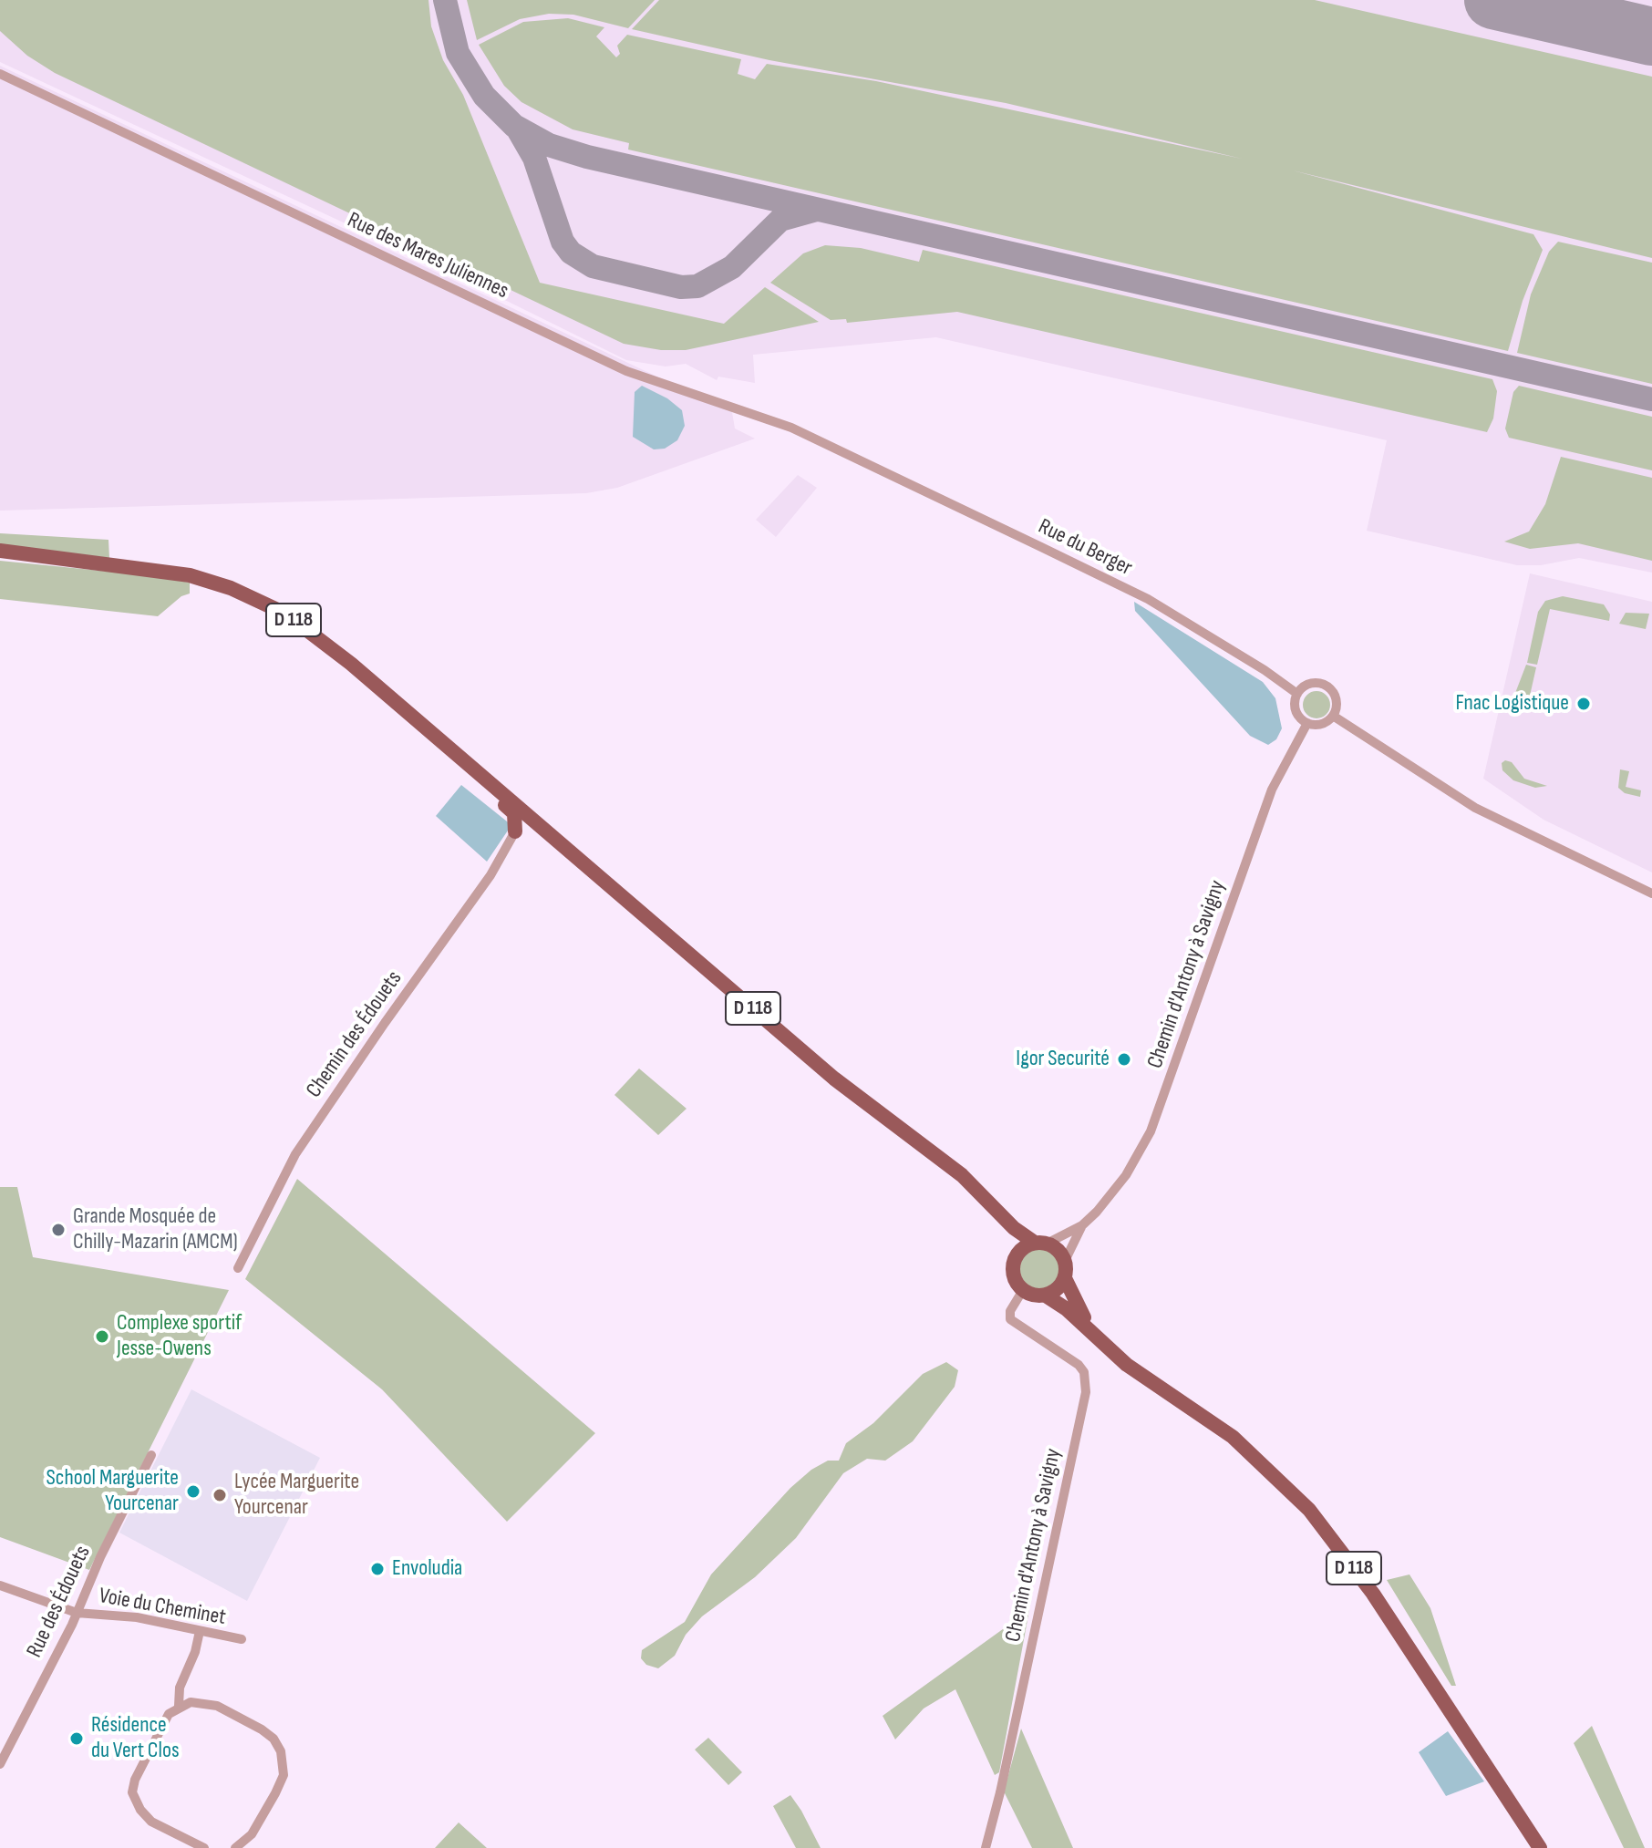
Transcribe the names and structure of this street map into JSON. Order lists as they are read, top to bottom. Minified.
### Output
{"streets":{"main road":["D 118"],"street":["Rue des Mares Juliennes","Rue du Berger","Chemin d'Antony à Savigny","Chemin des Édouets","Rue des Édouets","Voie du Cheminet"]},"crossings":[["Rue des Mares Juliennes","Rue du Berger"],["Rue du Berger","Chemin d'Antony à Savigny"],["D 118","Chemin d'Antony à Savigny"],["Rue des Édouets","Voie du Cheminet"]],"places":["Fnac Logistique","Igor Securité","Grande Mosquée de Chilly-Mazarin (AMCM)","Complexe sportif Jesse-Owens","School Marguerite Yourcenar","Lycée Marguerite Yourcenar","Envoludia","Résidence du Vert Clos"]}
